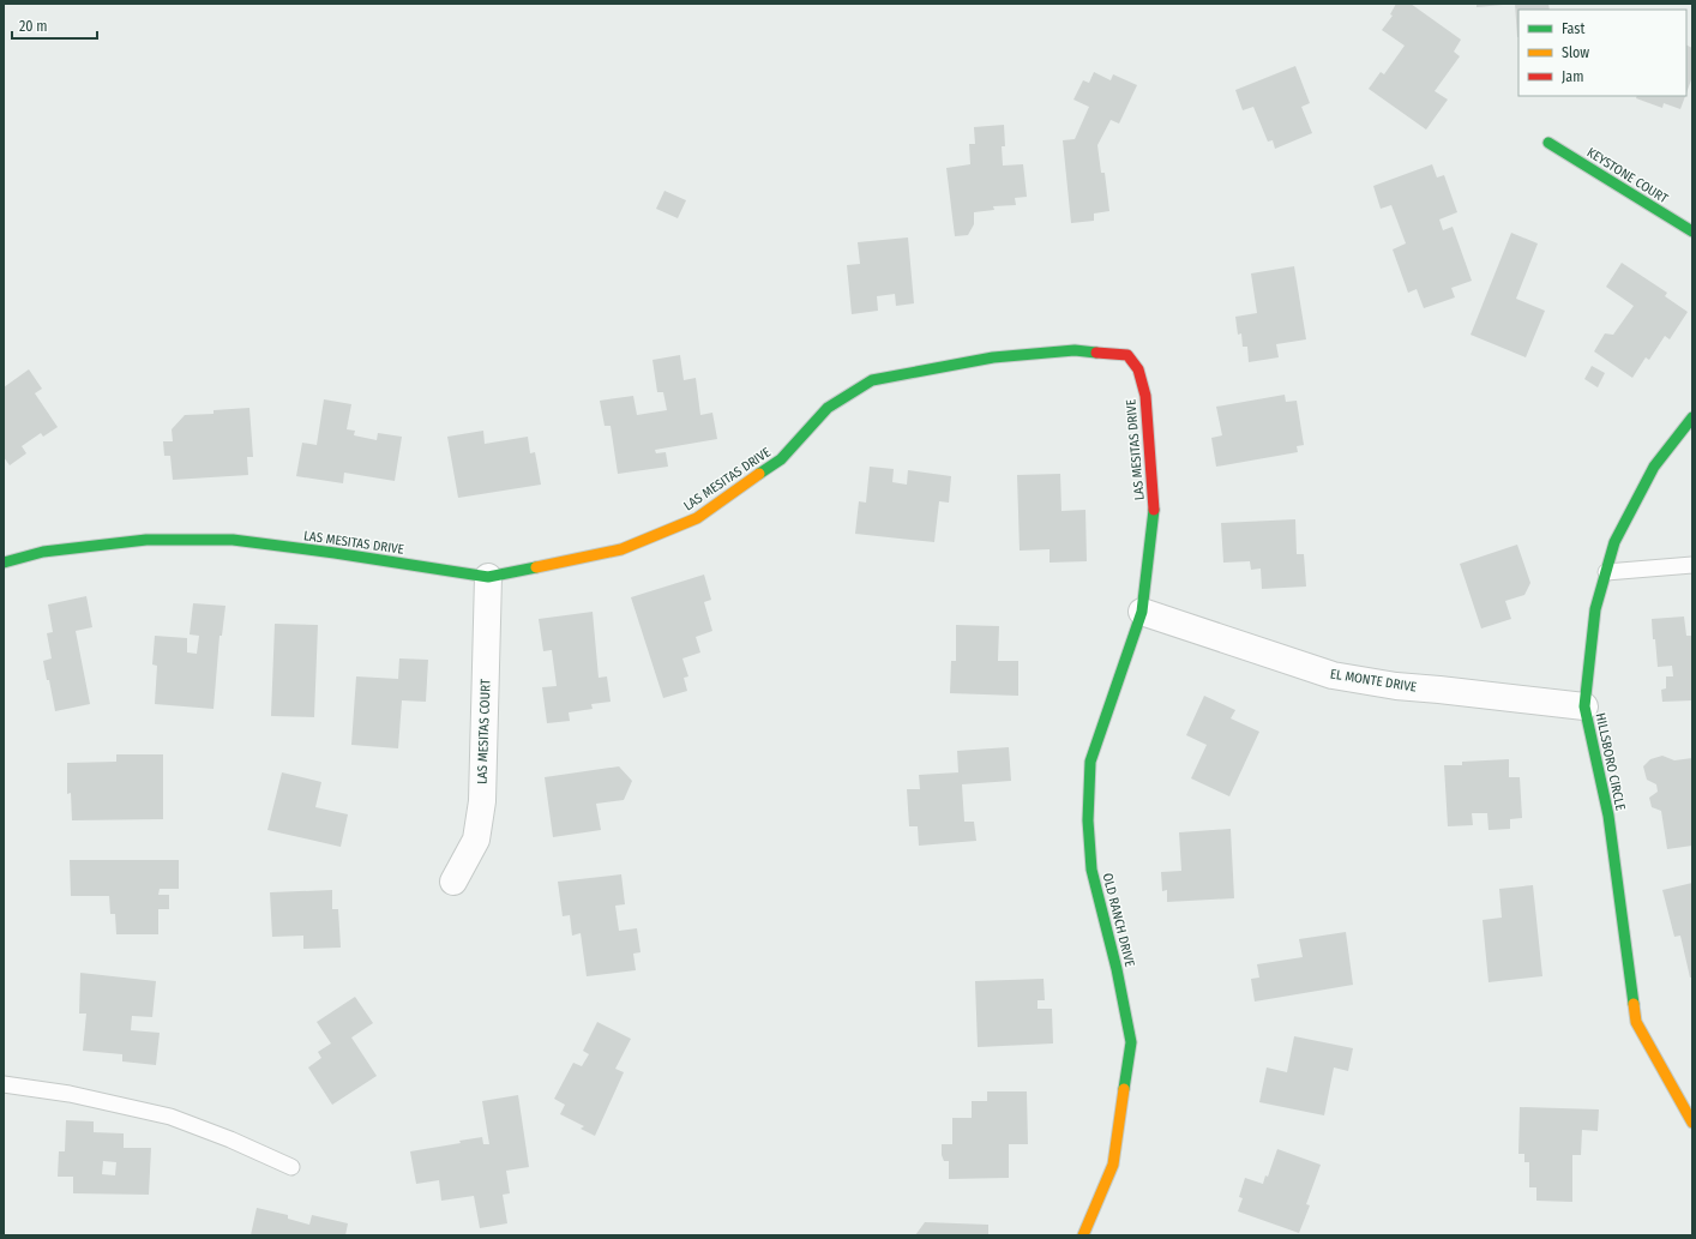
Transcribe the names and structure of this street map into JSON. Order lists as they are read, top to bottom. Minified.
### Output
{"streets":{"street":["KEYSTONE COURT","LAS MESITAS DRIVE","EL MONTE DRIVE","LAS MESITAS COURT","HILLSBORO CIRCLE","OLD RANCH DRIVE"]},"crossings":[["LAS MESITAS DRIVE","EL MONTE DRIVE"],["LAS MESITAS DRIVE","LAS MESITAS COURT"],["LAS MESITAS DRIVE","OLD RANCH DRIVE"],["EL MONTE DRIVE","HILLSBORO CIRCLE"],["EL MONTE DRIVE","OLD RANCH DRIVE"]],"legend":["Fast","Slow","Jam"],"scale_bar":"20 m"}
